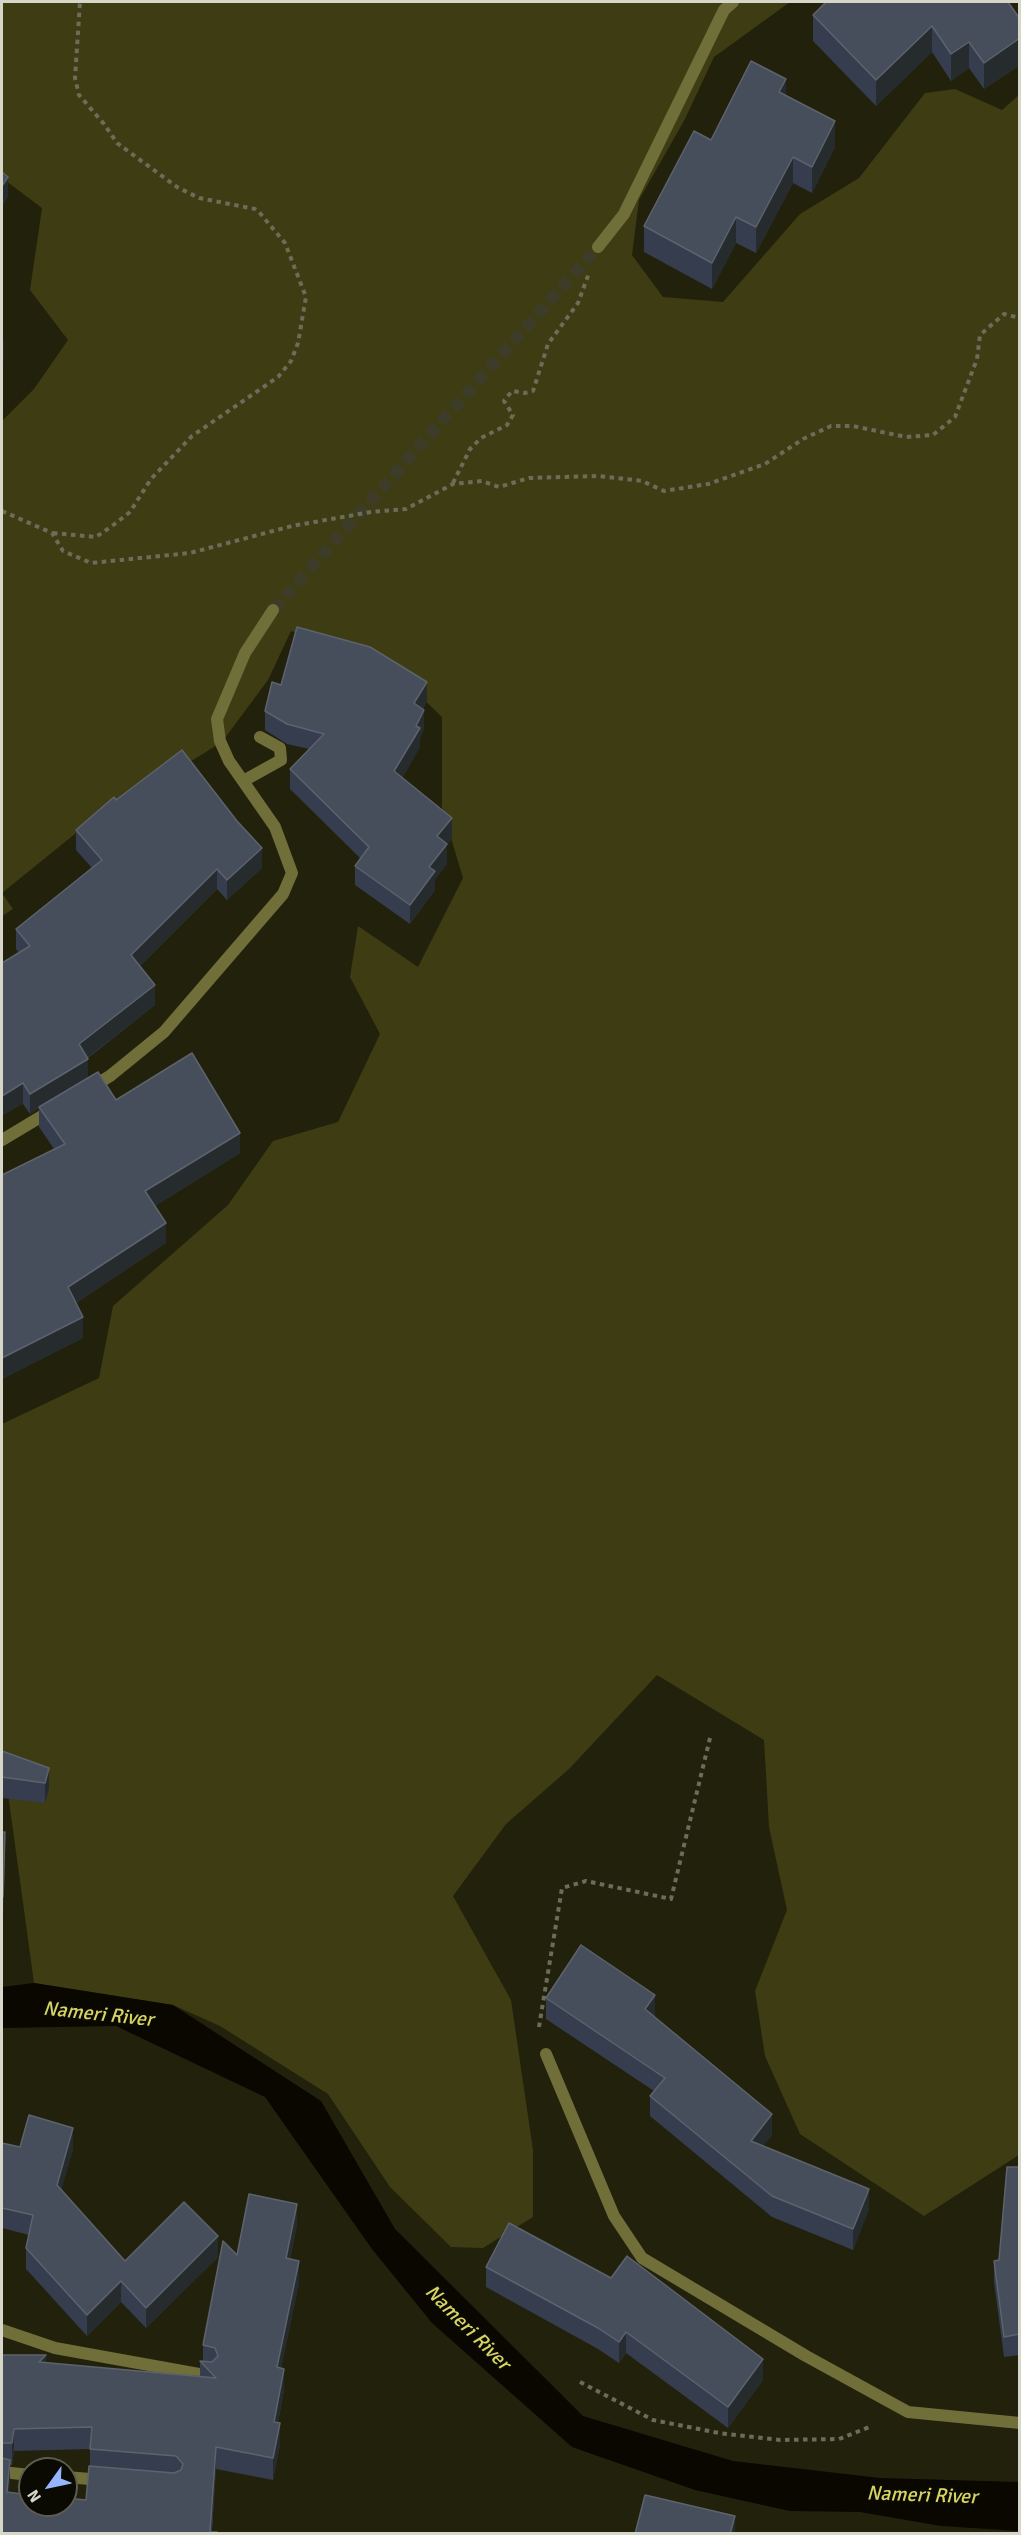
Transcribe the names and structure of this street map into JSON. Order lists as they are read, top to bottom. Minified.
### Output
{"water":["Nameri River"],"north":"bottom left"}
